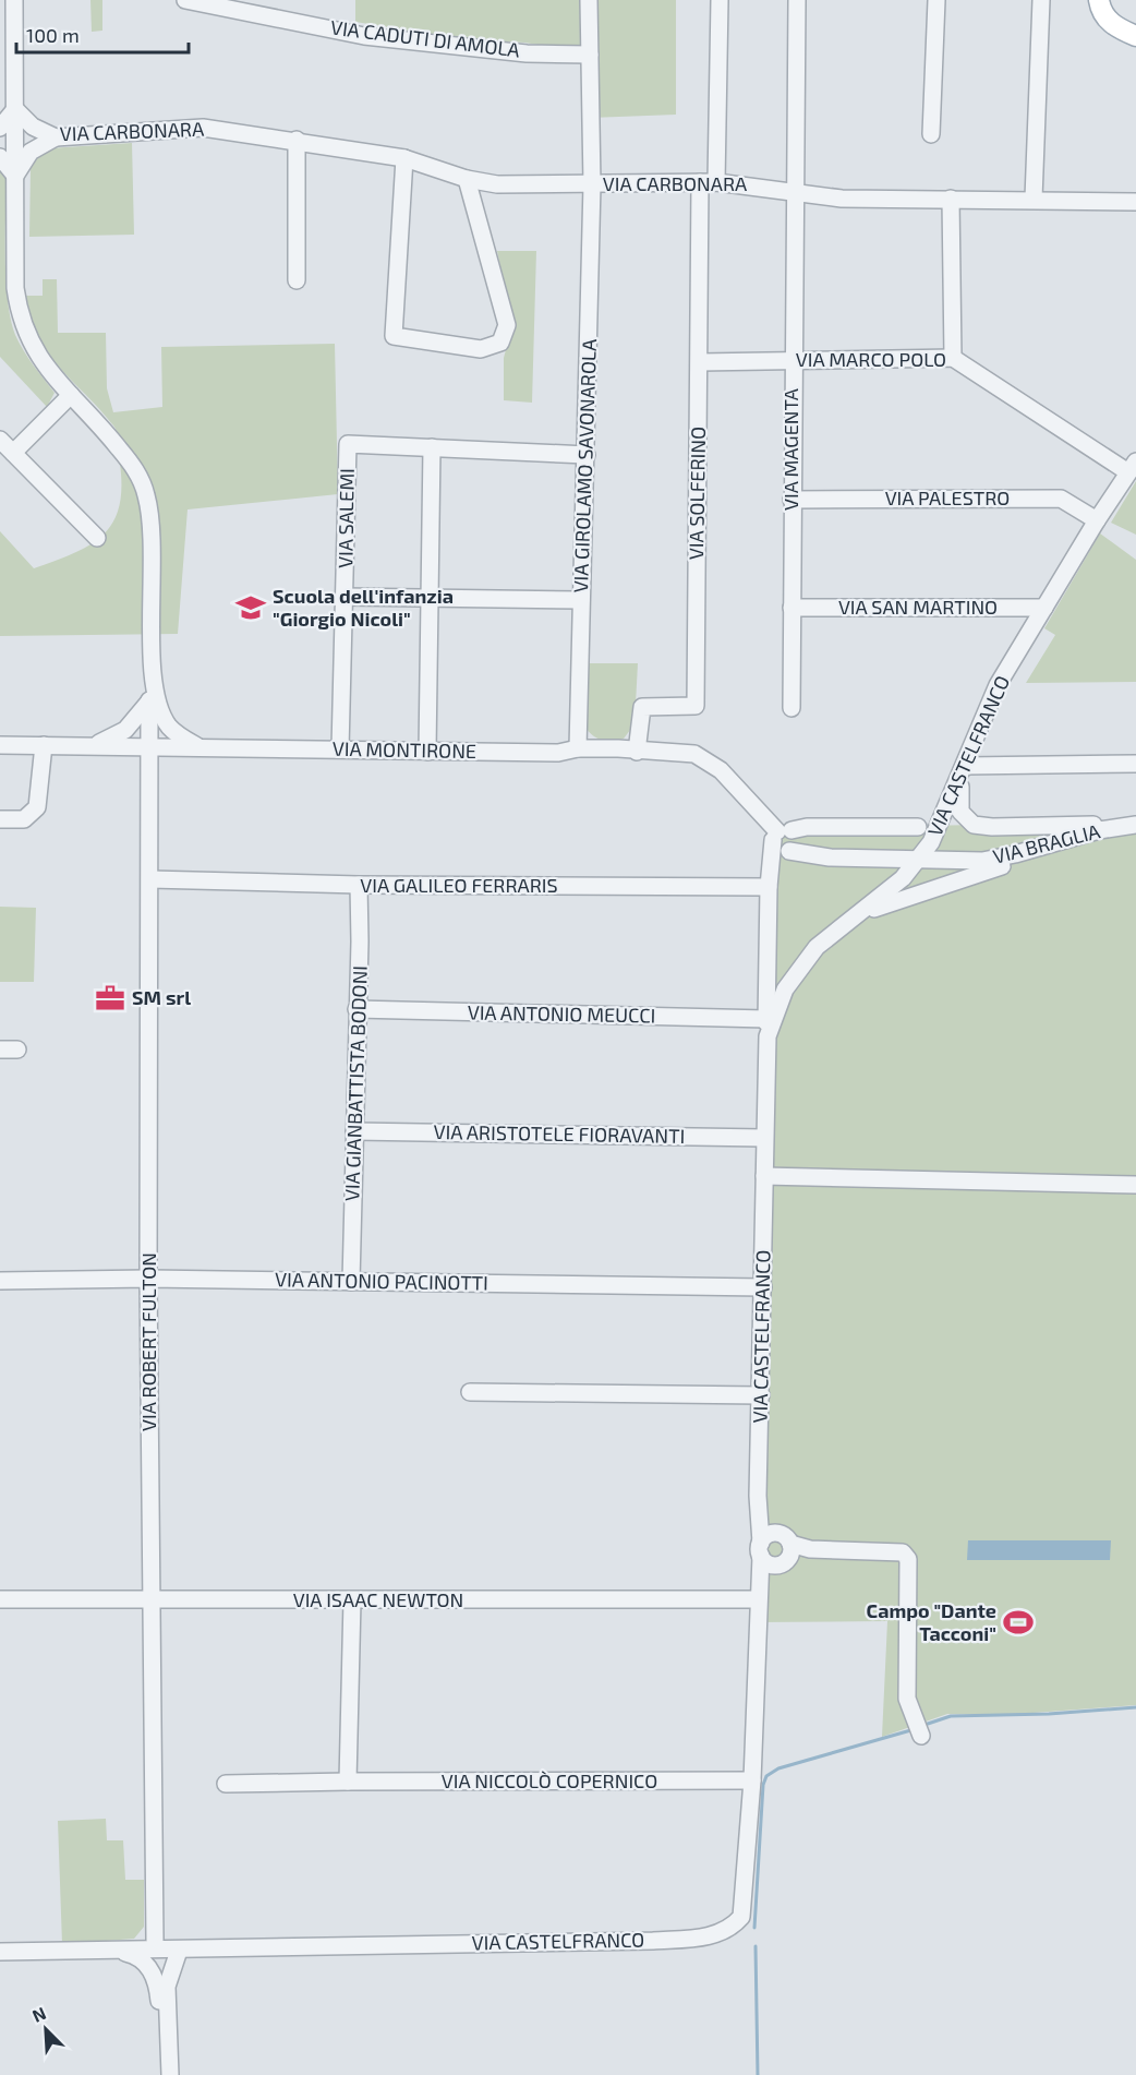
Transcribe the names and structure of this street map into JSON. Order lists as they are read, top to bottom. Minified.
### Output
{"streets":{"street":["VIA CADUTI DI AMOLA","VIA CARBONARA","VIA MARCO POLO","VIA MAGENTA","VIA GIROLAMO SAVONAROLA","VIA SOLFERINO","VIA PALESTRO","VIA SALEMI","VIA SAN MARTINO","VIA MONTIRONE","VIA CASTELFRANCO","VIA BRAGLIA","VIA GALILEO FERRARIS","VIA ANTONIO MEUCCI","VIA GIANBATTISTA BODONI","VIA ARISTOTELE FIORAVANTI","VIA ANTONIO PACINOTTI","VIA ROBERT FULTON","VIA ISAAC NEWTON","VIA NICCOLÒ COPERNICO"]},"crossings":[["VIA CADUTI DI AMOLA","VIA GIROLAMO SAVONAROLA"],["VIA CARBONARA","VIA MAGENTA"],["VIA CARBONARA","VIA GIROLAMO SAVONAROLA"],["VIA CARBONARA","VIA SOLFERINO"],["VIA CARBONARA","VIA ROBERT FULTON"],["VIA MARCO POLO","VIA MAGENTA"],["VIA MARCO POLO","VIA SOLFERINO"],["VIA MARCO POLO","VIA CASTELFRANCO"],["VIA MAGENTA","VIA PALESTRO"],["VIA MAGENTA","VIA SAN MARTINO"],["VIA GIROLAMO SAVONAROLA","VIA MONTIRONE"],["VIA SOLFERINO","VIA MONTIRONE"],["VIA PALESTRO","VIA CASTELFRANCO"],["VIA SALEMI","VIA MONTIRONE"],["VIA SAN MARTINO","VIA CASTELFRANCO"],["VIA MONTIRONE","VIA CASTELFRANCO"],["VIA MONTIRONE","VIA BRAGLIA"],["VIA MONTIRONE","VIA ROBERT FULTON"],["VIA CASTELFRANCO","VIA BRAGLIA"],["VIA CASTELFRANCO","VIA GALILEO FERRARIS"],["VIA CASTELFRANCO","VIA ANTONIO MEUCCI"],["VIA CASTELFRANCO","VIA ARISTOTELE FIORAVANTI"],["VIA CASTELFRANCO","VIA ANTONIO PACINOTTI"],["VIA CASTELFRANCO","VIA ISAAC NEWTON"],["VIA CASTELFRANCO","VIA NICCOLÒ COPERNICO"],["VIA GALILEO FERRARIS","VIA GIANBATTISTA BODONI"],["VIA GALILEO FERRARIS","VIA ROBERT FULTON"],["VIA ANTONIO MEUCCI","VIA GIANBATTISTA BODONI"],["VIA GIANBATTISTA BODONI","VIA ARISTOTELE FIORAVANTI"],["VIA GIANBATTISTA BODONI","VIA ANTONIO PACINOTTI"],["VIA ANTONIO PACINOTTI","VIA ROBERT FULTON"],["VIA ROBERT FULTON","VIA ISAAC NEWTON"]],"places":{"school or university":["Scuola dell'infanzia \"Giorgio Nicoli\""],"office":["SM srl"],"sports":["Campo \"Dante Tacconi\""]},"scale_bar":"100 m","north":"top left"}
